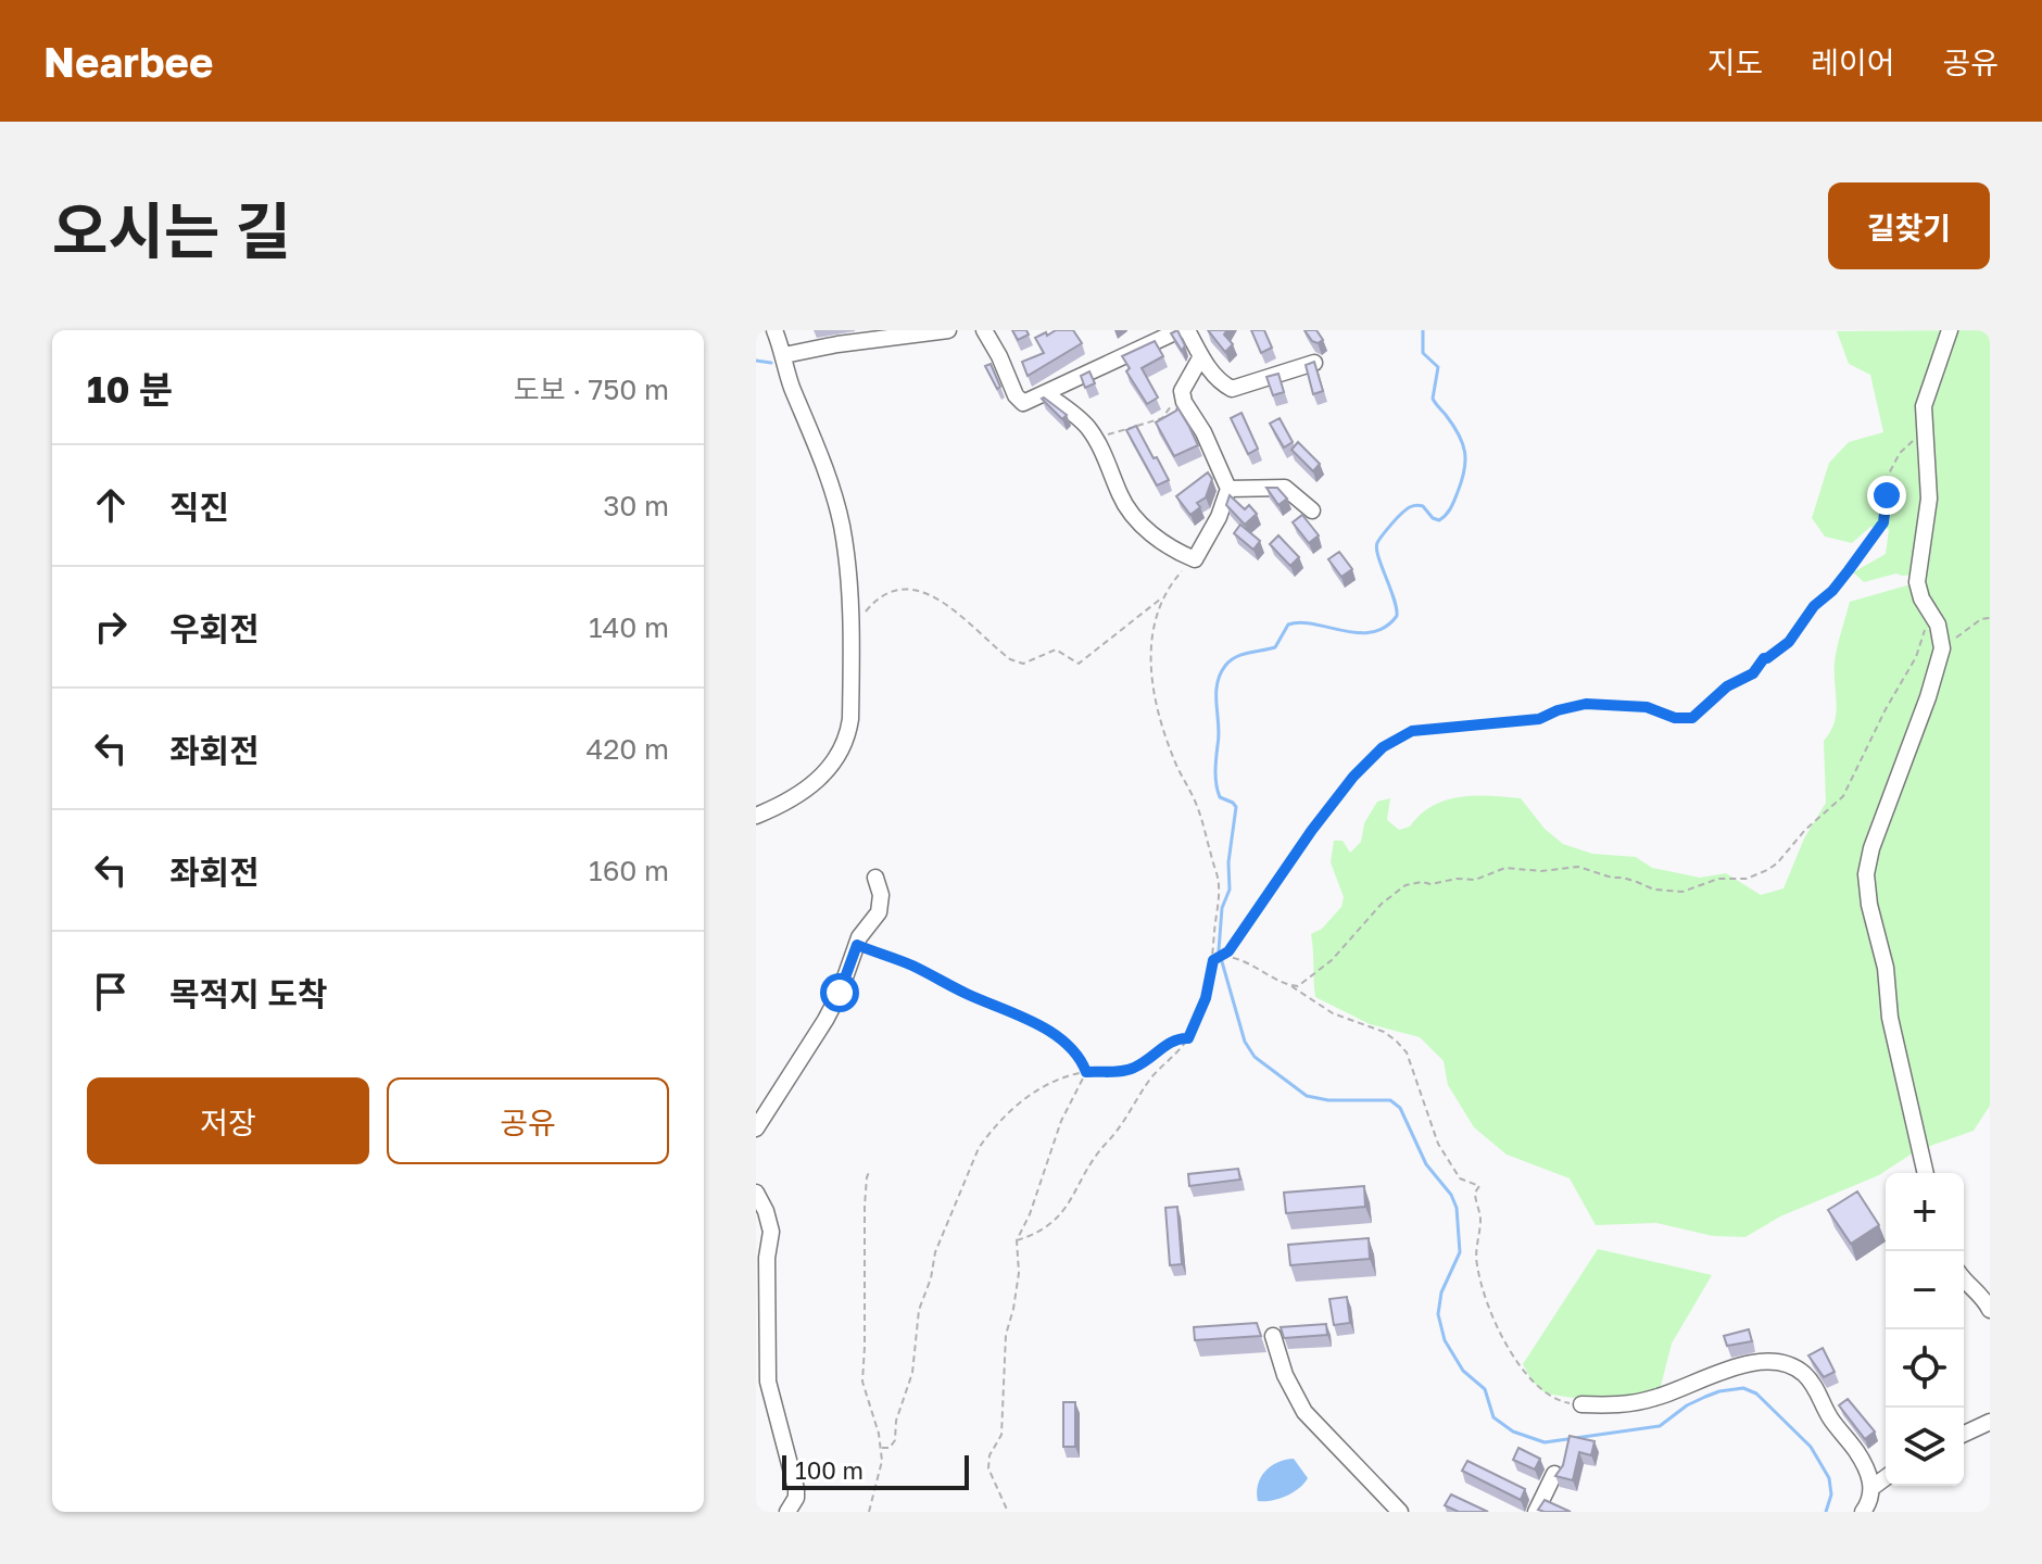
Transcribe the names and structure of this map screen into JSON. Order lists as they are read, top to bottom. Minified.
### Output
{"scale_bar":"100 m","page":{"header":"Nearbee","nav":["지도","레이어","공유"],"title":"오시는 길","buttons":["길찾기",["저장","공유"]],"heading":["10 분","도보 · 750 m"],"list":[["직진","30 m"],["우회전","140 m"],["좌회전","420 m"],["좌회전","160 m"],"목적지 도착"],"map_buttons":["+","−"],"scale":"100 m"}}
